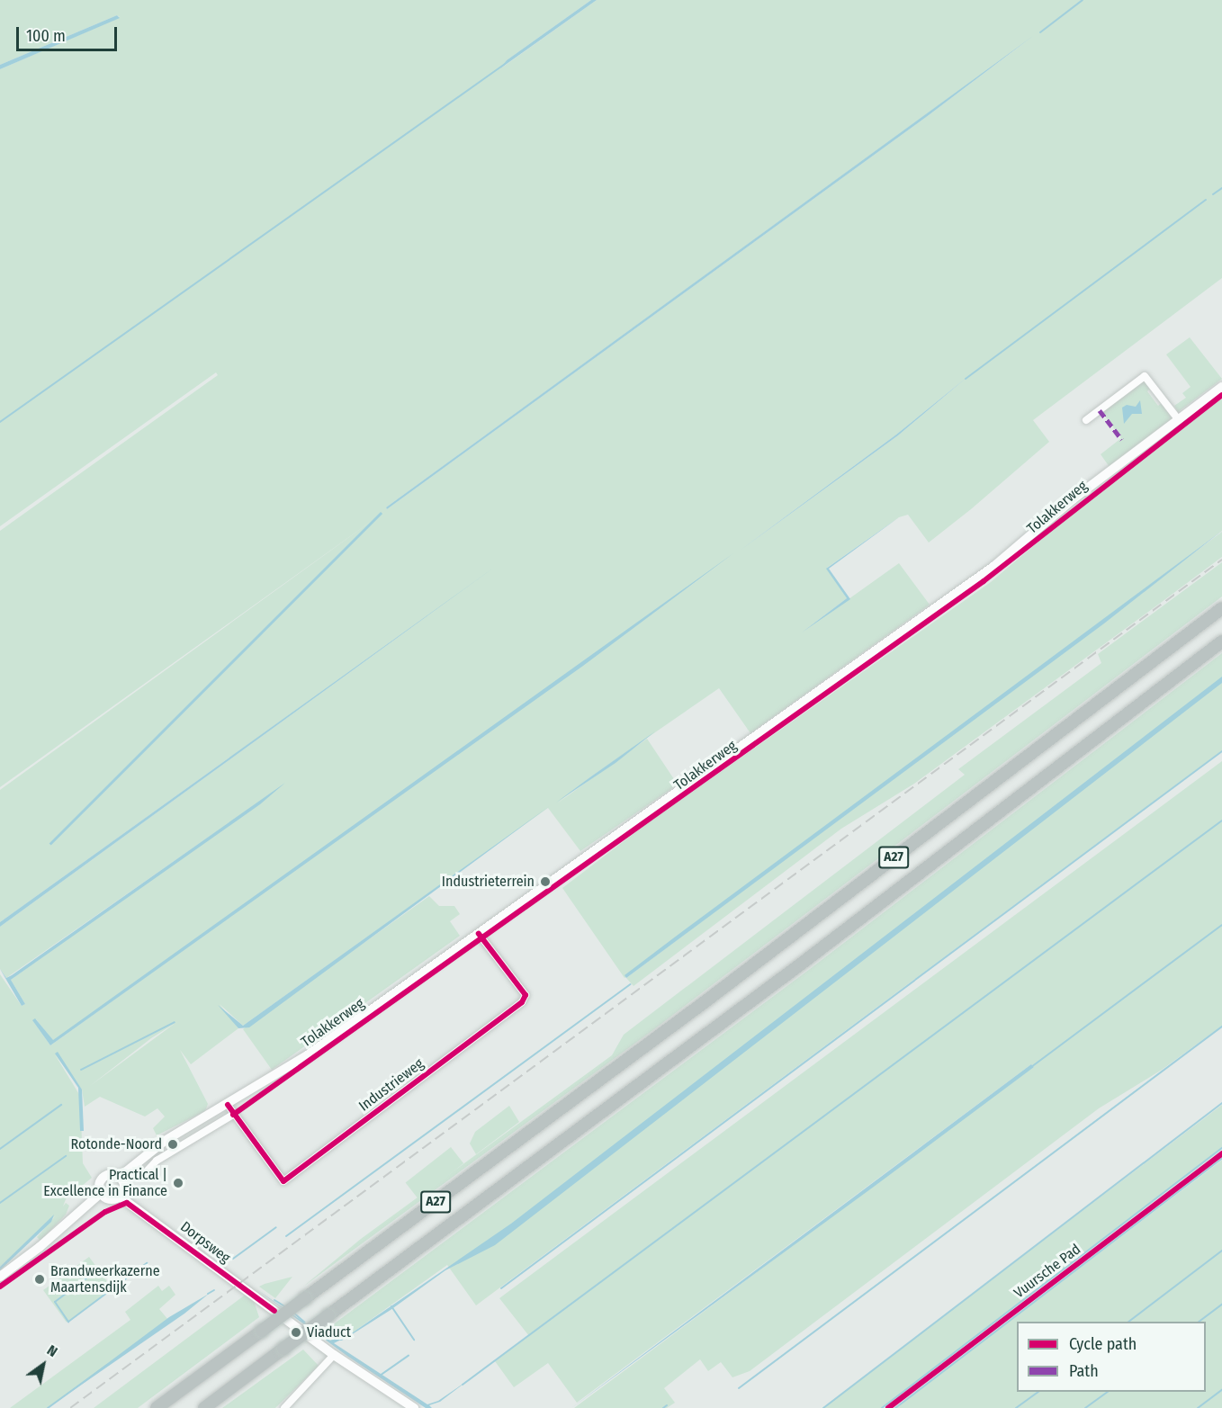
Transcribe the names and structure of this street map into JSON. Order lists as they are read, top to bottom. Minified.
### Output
{"streets":{"highway":["A27"],"main road":["Tolakkerweg","Dorpsweg"],"street":["Industrieweg"],"cycle path":["Vuursche Pad"]},"crossings":[["Tolakkerweg","Industrieweg"],["Tolakkerweg","Dorpsweg"]],"places":["Industrieterrein","Rotonde-Noord","Practical | Excellence in Finance","Brandweerkazerne Maartensdijk","Viaduct"],"legend":["Cycle path","Path"],"scale_bar":"100 m","north":"top right"}
